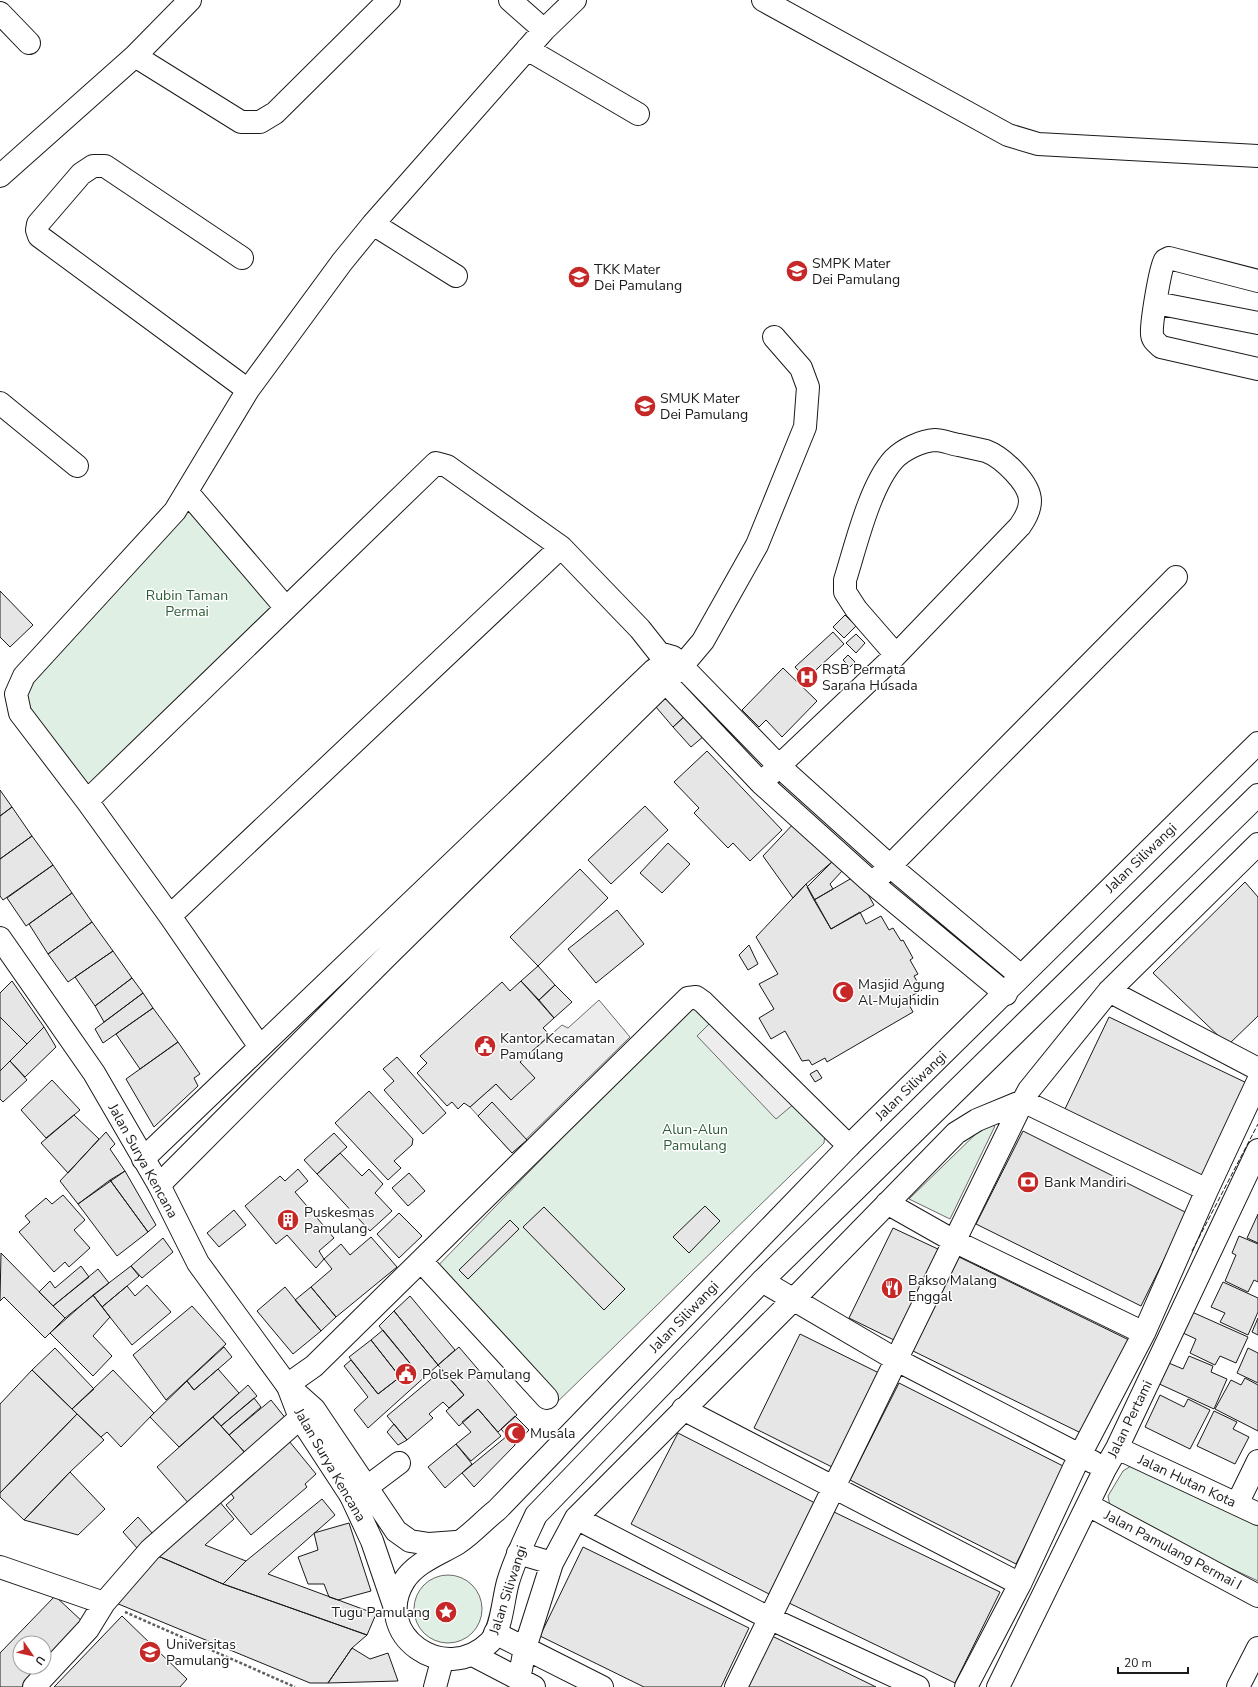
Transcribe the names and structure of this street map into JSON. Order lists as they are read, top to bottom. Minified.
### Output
{"streets":{"street":["Jalan Siliwangi","Jalan Surya Kencana","Jalan Pertami","Jalan Hutan Kota","Jalan Pamulang Permai I"]},"crossings":[["Jalan Siliwangi","Jalan Surya Kencana"],["Jalan Pertami","Jalan Hutan Kota"],["Jalan Pertami","Jalan Pamulang Permai I"]],"parks":["Rubin Taman Permai","Alun-Alun Pamulang"],"places":{"school or university":["SMPK Mater Dei Pamulang","TKK Mater Dei Pamulang","SMUK Mater Dei Pamulang","Universitas Pamulang"],"hospital":["RSB Permata Sarana Husada"],"mosque":["Masjid Agung Al-Mujahidin","Musala"],"public building":["Kantor Kecamatan Pamulang","Polsek Pamulang"],"bank":["Bank Mandiri"],"building":["Puskesmas Pamulang"],"restaurant":["Bakso Malang Enggal"],"place":["Tugu Pamulang"]},"scale_bar":"20 m","north":"bottom right"}
